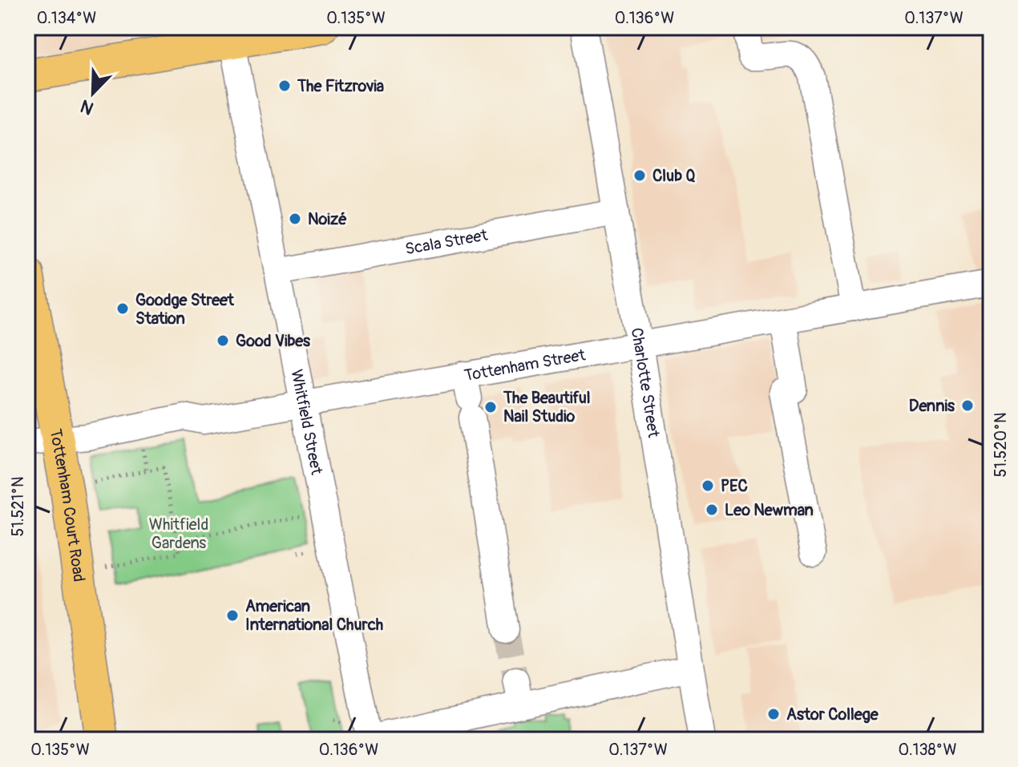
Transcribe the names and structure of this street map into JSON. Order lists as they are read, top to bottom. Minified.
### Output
{"streets":{"main road":["Tottenham Court Road"],"street":["Scala Street","Tottenham Street","Charlotte Street","Whitfield Street"]},"crossings":[["Scala Street","Charlotte Street"],["Scala Street","Whitfield Street"],["Tottenham Street","Charlotte Street"],["Tottenham Street","Whitfield Street"],["Tottenham Street","Tottenham Court Road"]],"parks":["Whitfield Gardens"],"places":["The Fitzrovia","Club Q","Noizé","Goodge Street Station","Good Vibes","Dennis","The Beautiful Nail Studio","PEC","Leo Newman","American International Church","Astor College"],"north":"bottom left","coordinates":["0.134°W","0.135°W","0.136°W","0.137°W","51.520°N","51.521°N","0.138°W"]}
